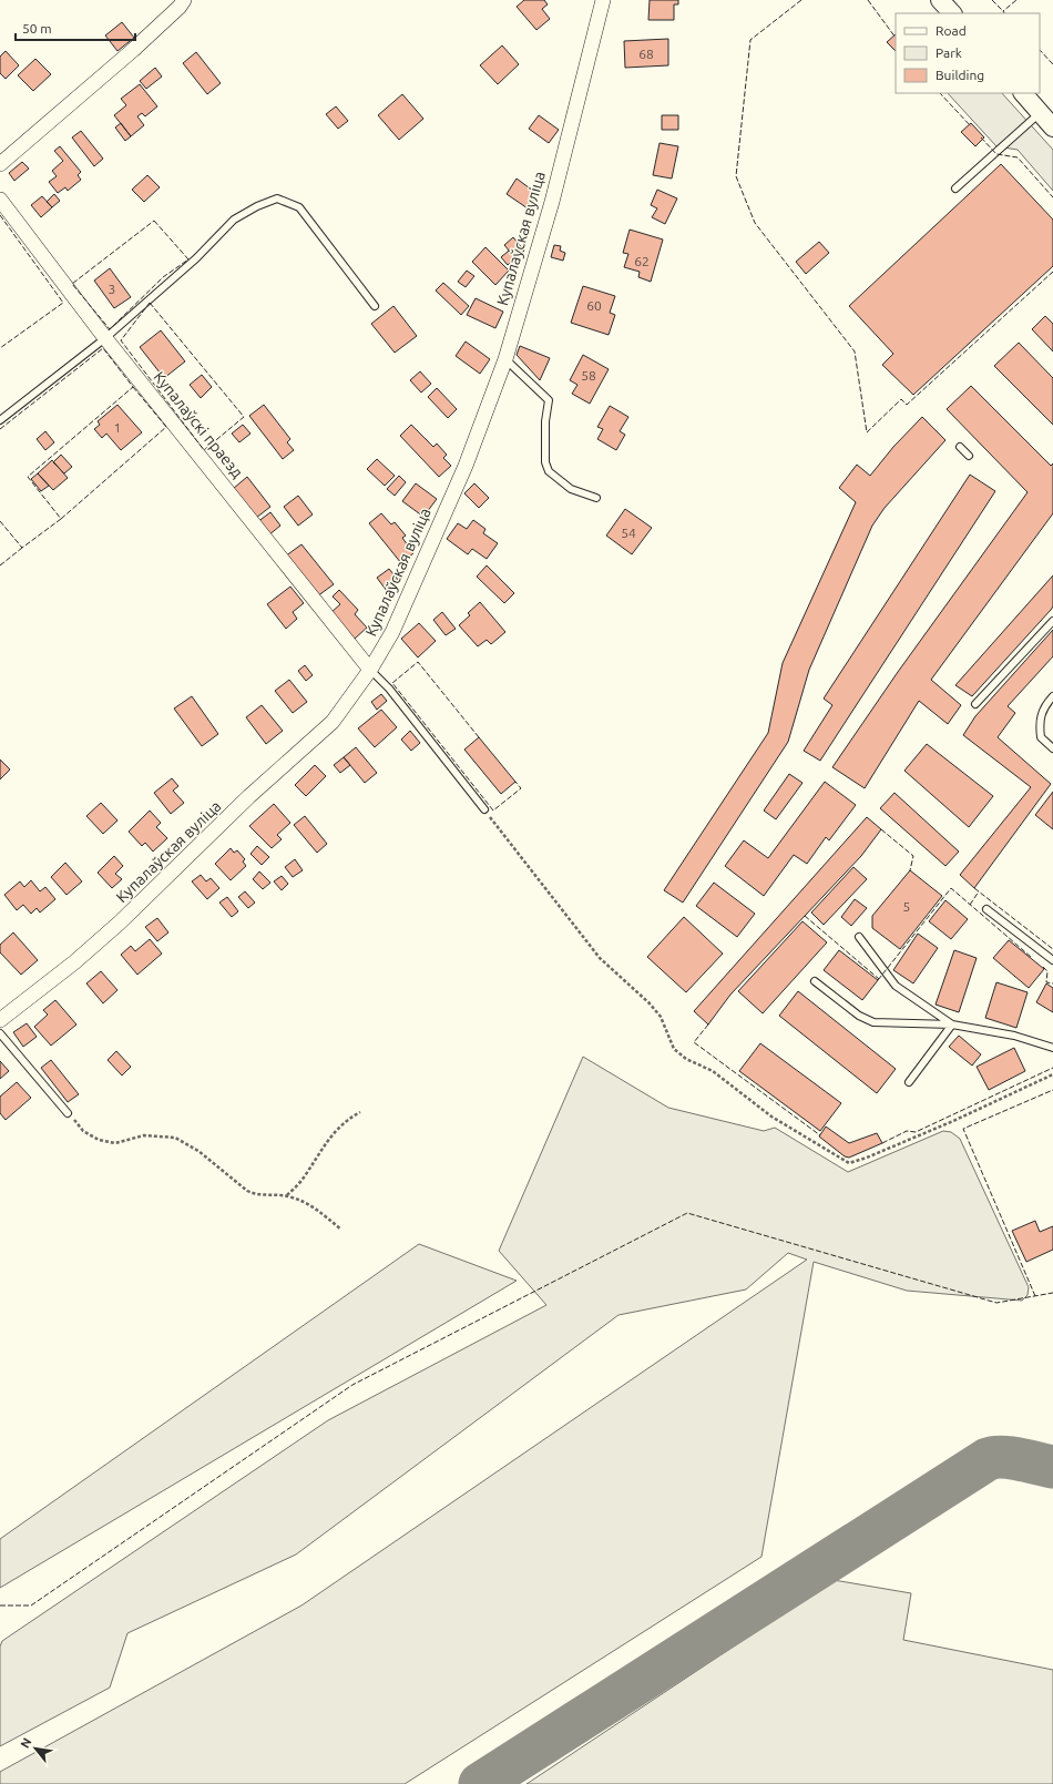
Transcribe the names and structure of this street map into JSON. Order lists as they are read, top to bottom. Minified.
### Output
{"streets":{"street":["Купалаўская вуліца","Купалаўскі праезд"]},"crossings":[["Купалаўская вуліца","Купалаўскі праезд"]],"house_numbers":["68","62","3","60","58","1","54","5"],"legend":["Road","Park","Building"],"scale_bar":"50 m","north":"top left"}
